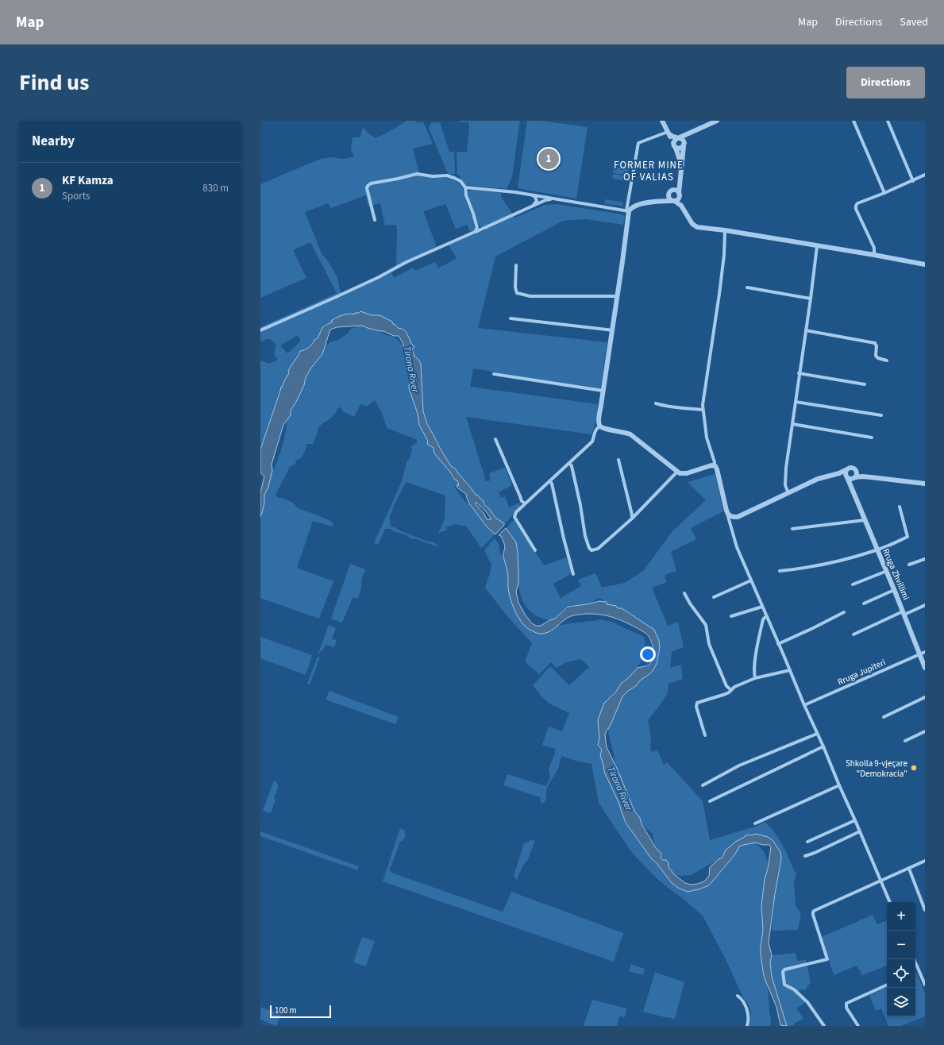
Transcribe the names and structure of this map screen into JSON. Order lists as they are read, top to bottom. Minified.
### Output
{"streets":{"street":["Rruga Zhvillimi","Rruga Jupiteri"]},"crossings":[["Rruga Zhvillimi","Rruga Jupiteri"]],"districts":["FORMER MINE OF VALIAS"],"water":["Tirana River"],"places":["Shkolla 9-vjeçare \"Demokracia\""],"scale_bar":"100 m","page":{"header":"Map","nav":["Map","Directions","Saved"],"title":"Find us","buttons":"Directions","heading":"Nearby","pins":"1","list":[{"mark":"1","name":"KF Kamza","note":"Sports","value":"830 m"}],"map_buttons":["+","−"],"scale":"100 m"}}
